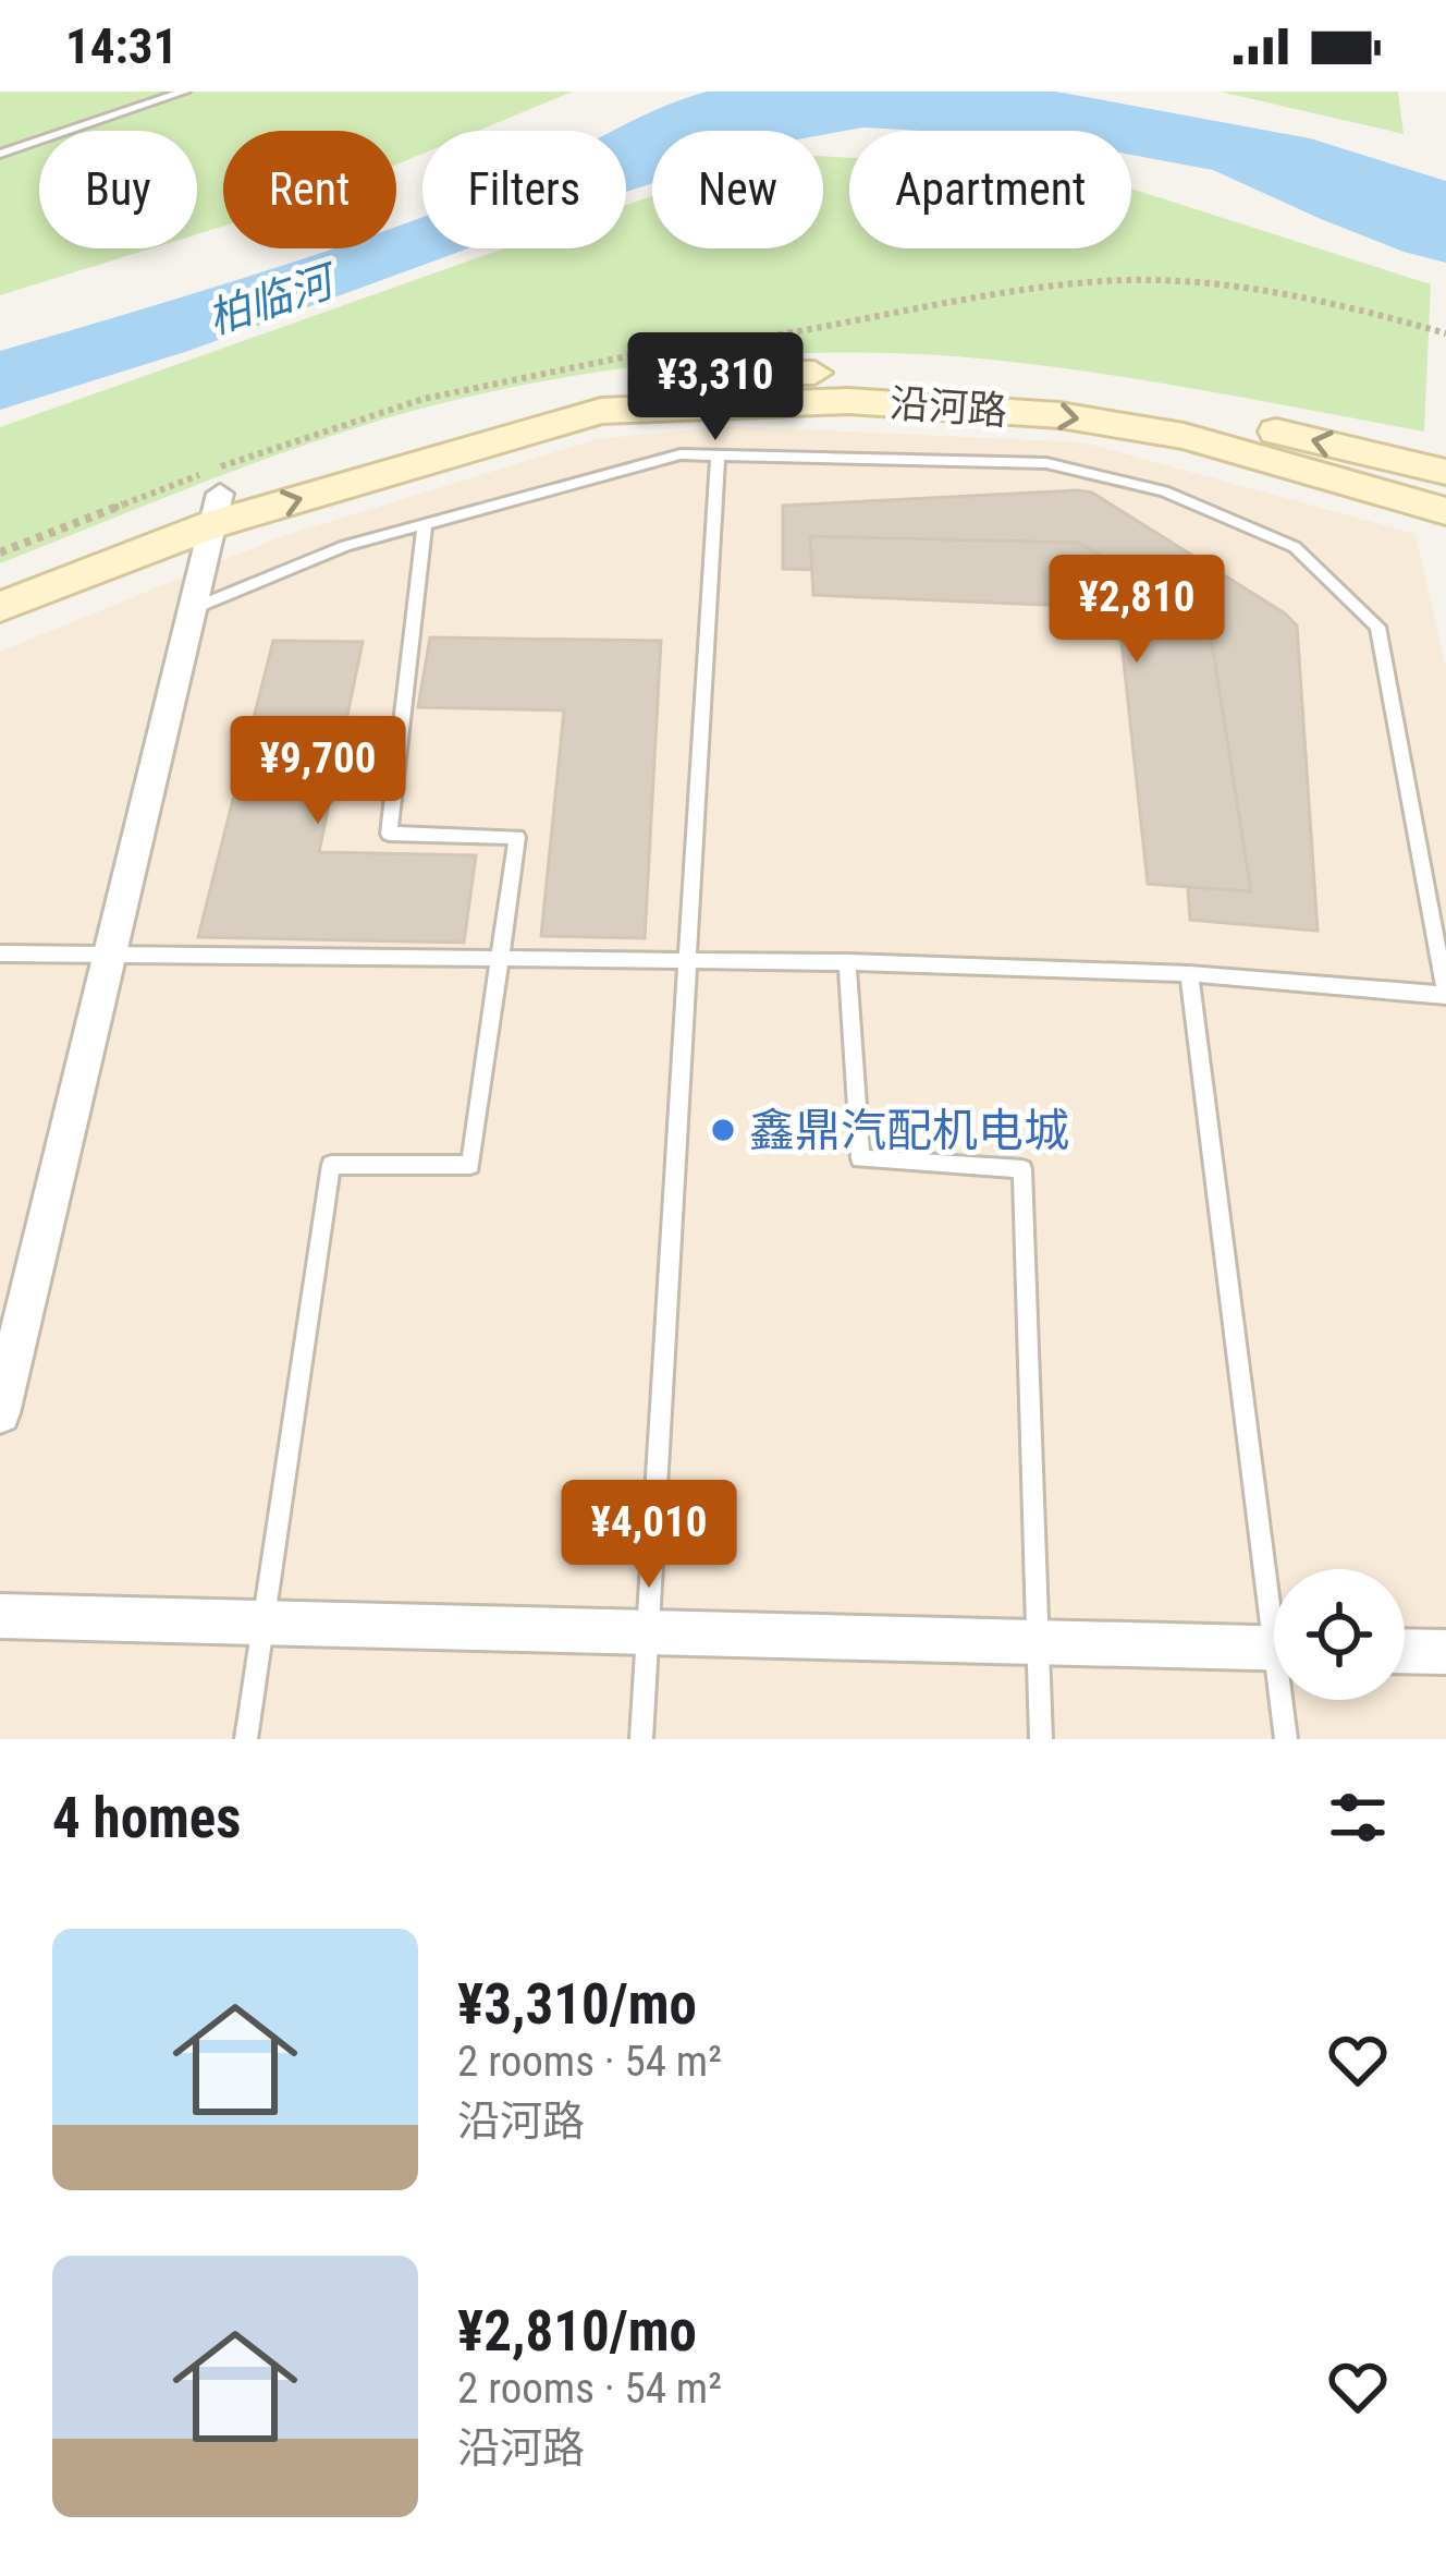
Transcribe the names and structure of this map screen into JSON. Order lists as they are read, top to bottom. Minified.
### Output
{"streets":{"street":["沿河路"]},"water":["柏临河"],"places":["鑫鼎汽配机电城"],"page":{"status":"14:31","chip":["Buy","Rent","Filters","New","Apartment"],"price":["¥3,310","¥2,810","¥9,700","¥4,010"],"heading":"4 homes","list":[{"name":"¥3,310/mo","note":"2 rooms · 54 m² · 沿河路"},{"name":"¥2,810/mo","note":"2 rooms · 54 m² · 沿河路"}]}}
